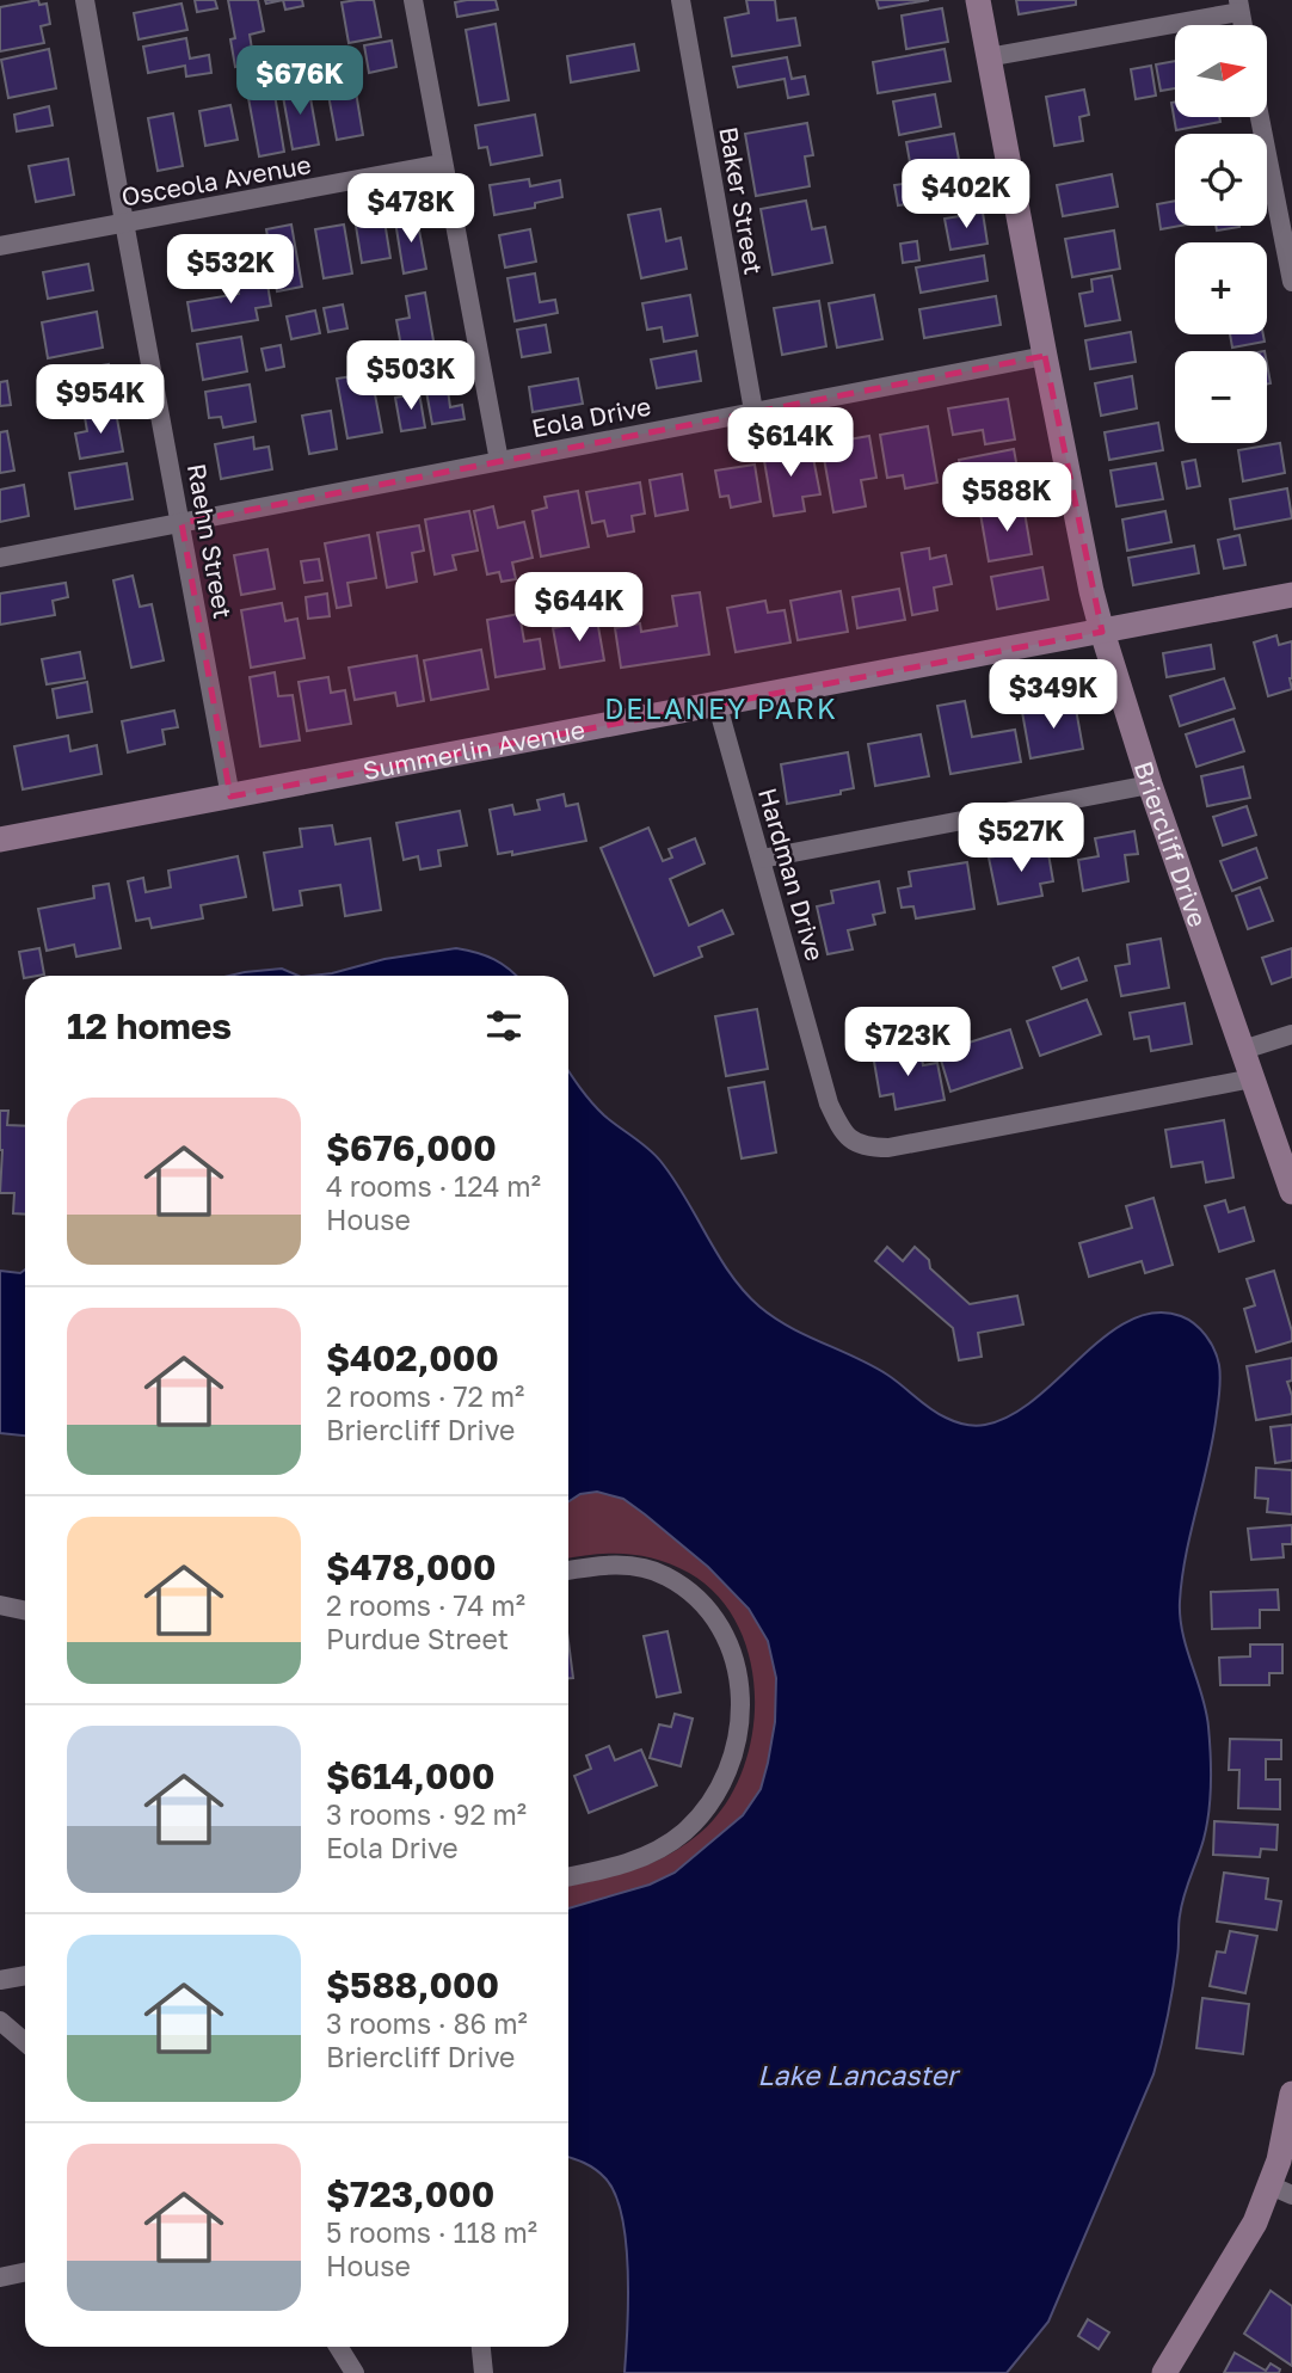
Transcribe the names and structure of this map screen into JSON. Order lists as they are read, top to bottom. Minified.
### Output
{"streets":{"street":["Osceola Avenue","Baker Street","Eola Drive","Raehn Street","Summerlin Avenue","Briercliff Drive","Hardman Drive"]},"crossings":[["Osceola Avenue","Raehn Street"],["Baker Street","Eola Drive"],["Eola Drive","Raehn Street"],["Eola Drive","Briercliff Drive"],["Raehn Street","Summerlin Avenue"],["Summerlin Avenue","Briercliff Drive"],["Summerlin Avenue","Hardman Drive"],["Briercliff Drive","Hardman Drive"]],"districts":["DELANEY PARK"],"water":["Lake Lancaster"],"north":"right","page":{"map_buttons":["+","−"],"price":["$676K","$402K","$478K","$532K","$503K","$954K","$614K","$588K","$644K","$349K","$527K","$723K"],"heading":"12 homes","list":[{"name":"$676,000","note":"4 rooms · 124 m² · House"},{"name":"$402,000","note":"2 rooms · 72 m² · Briercliff Drive"},{"name":"$478,000","note":"2 rooms · 74 m² · Purdue Street"},{"name":"$614,000","note":"3 rooms · 92 m² · Eola Drive"},{"name":"$588,000","note":"3 rooms · 86 m² · Briercliff Drive"},{"name":"$723,000","note":"5 rooms · 118 m² · House"}]}}
